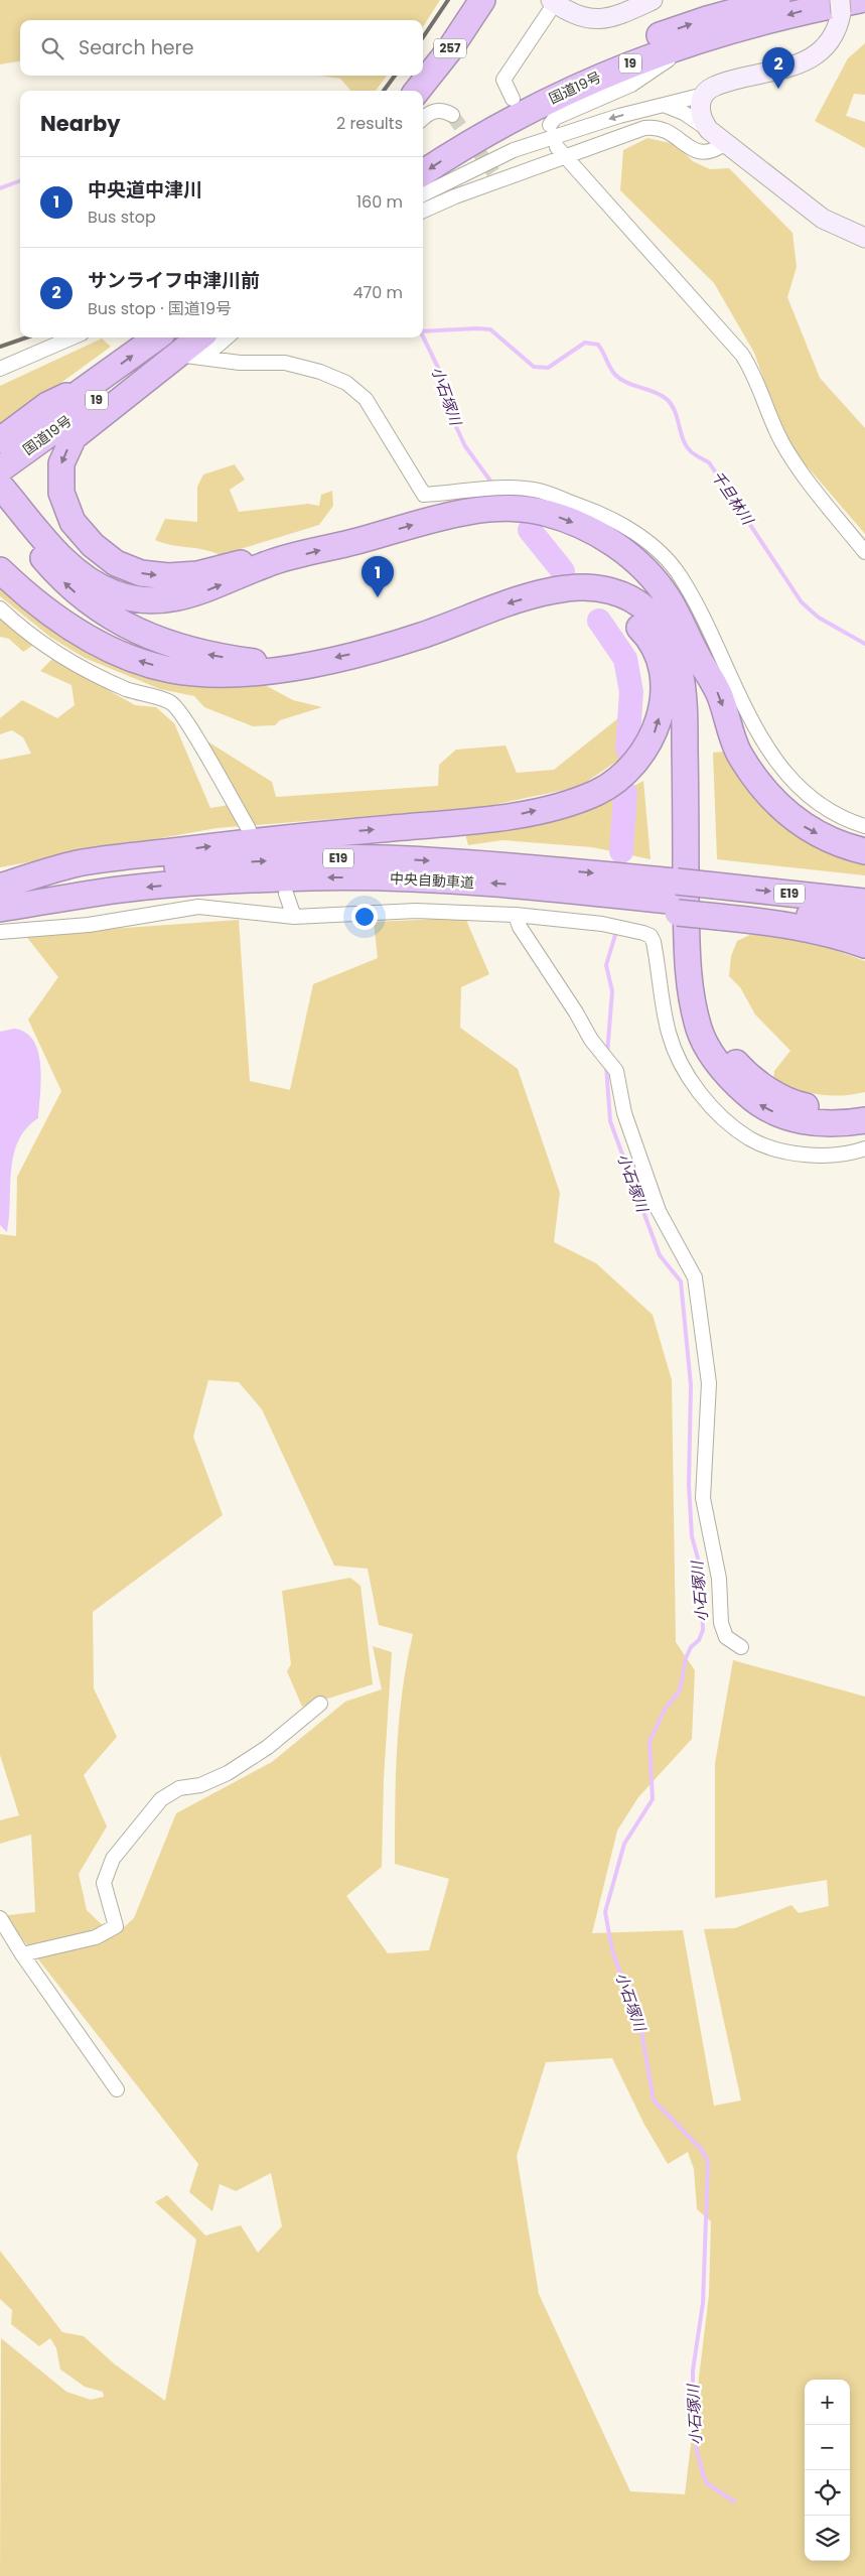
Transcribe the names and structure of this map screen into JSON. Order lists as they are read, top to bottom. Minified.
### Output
{"streets":{"highway":["257","19","国道19号","E19","中央自動車道"]},"water":["小石塚川","千旦林川"],"page":{"search":"Search here","pins":["2","1"],"heading":["Nearby","2 results"],"list":[{"mark":"1","name":"中央道中津川","note":"Bus stop","value":"160 m"},{"mark":"2","name":"サンライフ中津川前","note":"Bus stop · 国道19号","value":"470 m"}],"map_buttons":["+","−"]}}
